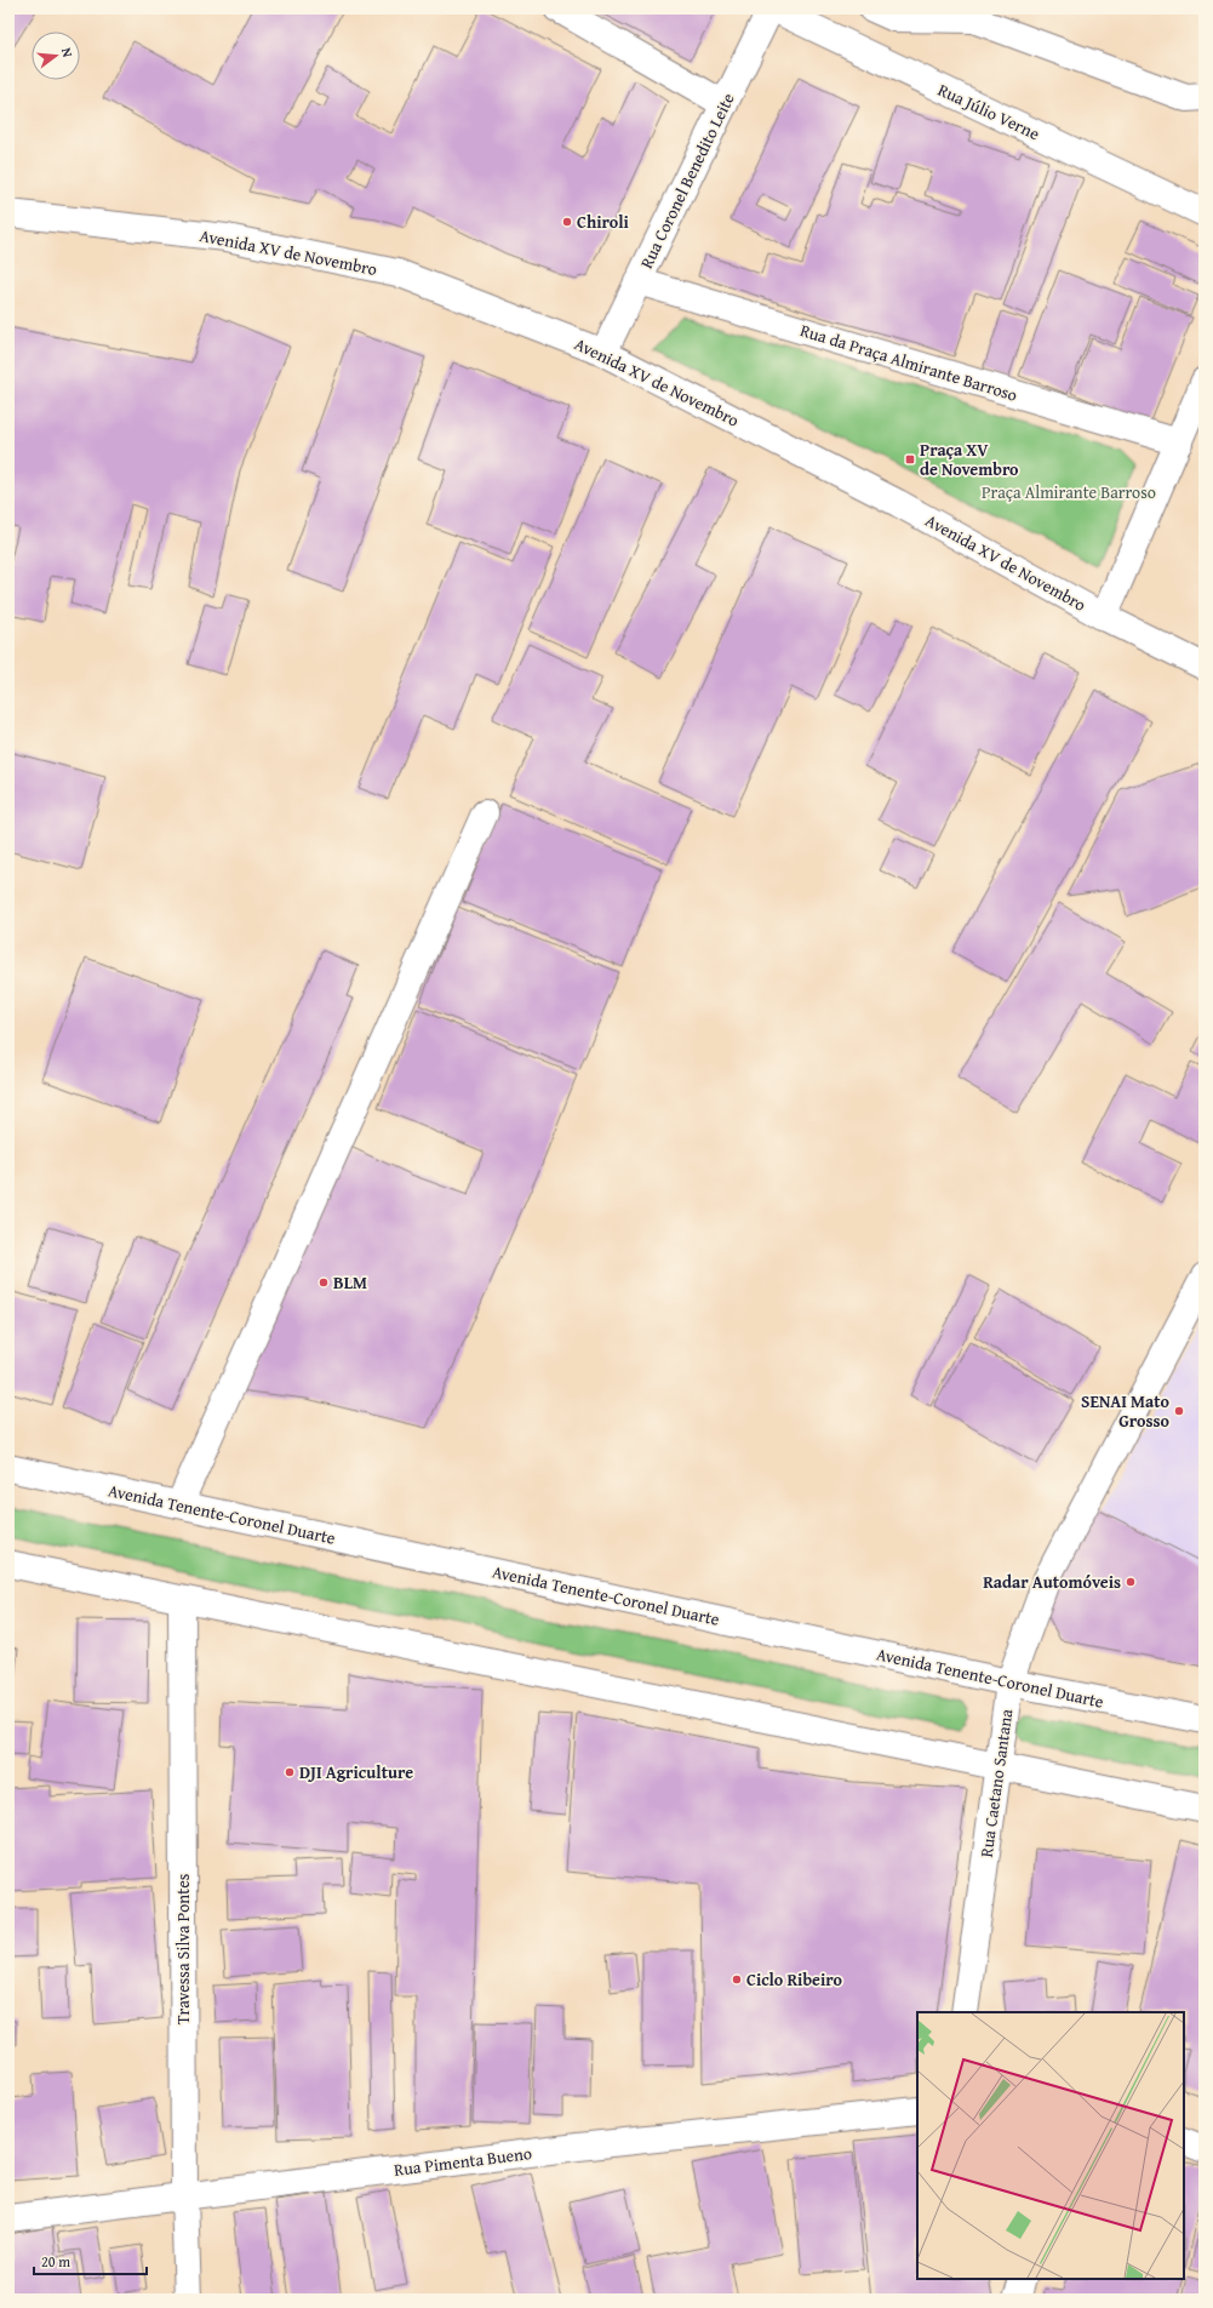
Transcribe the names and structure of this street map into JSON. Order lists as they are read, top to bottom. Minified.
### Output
{"streets":{"street":["Rua Júlio Verne","Rua Coronel Benedito Leite","Avenida XV de Novembro","Rua da Praça Almirante Barroso","Avenida Tenente-Coronel Duarte","Rua Caetano Santana","Travessa Silva Pontes","Rua Pimenta Bueno"]},"crossings":[["Rua Júlio Verne","Rua Coronel Benedito Leite"],["Rua Coronel Benedito Leite","Avenida XV de Novembro"],["Rua Coronel Benedito Leite","Rua da Praça Almirante Barroso"],["Avenida Tenente-Coronel Duarte","Rua Caetano Santana"],["Travessa Silva Pontes","Rua Pimenta Bueno"]],"parks":["Praça Almirante Barroso"],"places":{"other":["Chiroli","BLM","SENAI Mato Grosso","Radar Automóveis","DJI Agriculture","Ciclo Ribeiro"],"transit":["Praça XV de Novembro"]},"scale_bar":"20 m","north":"right"}
